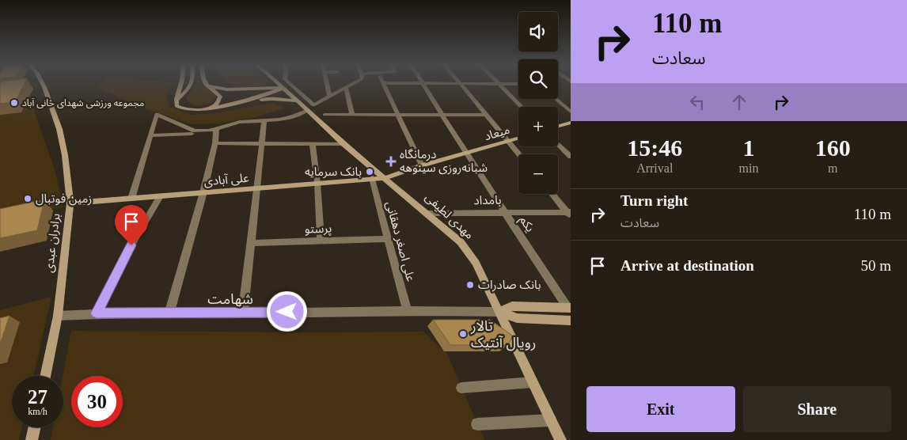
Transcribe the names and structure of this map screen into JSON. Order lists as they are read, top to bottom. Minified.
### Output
{"streets":{"main road":["میعاد","علی آبادی","مهدی لطیفی","برادران عبدی"],"street":["بامداد","یکم","پرستو","علی اصغر دهقانی","شهامت"]},"crossings":[["میعاد","علی آبادی"],["میعاد","مهدی لطیفی"],["میعاد","یکم"],["علی آبادی","مهدی لطیفی"],["علی آبادی","علی اصغر دهقانی"],["علی آبادی","برادران عبدی"],["بامداد","مهدی لطیفی"],["بامداد","یکم"],["مهدی لطیفی","شهامت"],["پرستو","علی اصغر دهقانی"],["علی اصغر دهقانی","شهامت"],["برادران عبدی","شهامت"]],"places":{"other":["مجموعه ورزشی شهدای خانی آباد","بانک سرمایه","زمین فوتبال","بانک صادرات","تالار رویال آنتیک"],"health":["درمانگاه شبانه‌روزی سینوهه"]},"page":{"turn":["110 m","سعادت"],"map_buttons":["+","−"],"eta":["15:46","Arrival","1","min","160","m"],"list":[{"name":"Turn right","note":"سعادت","value":"110 m"},{"name":"Arrive at destination","value":"50 m"}],"speed":"27 km/h","limit":"30","buttons":["Exit","Share"]}}
